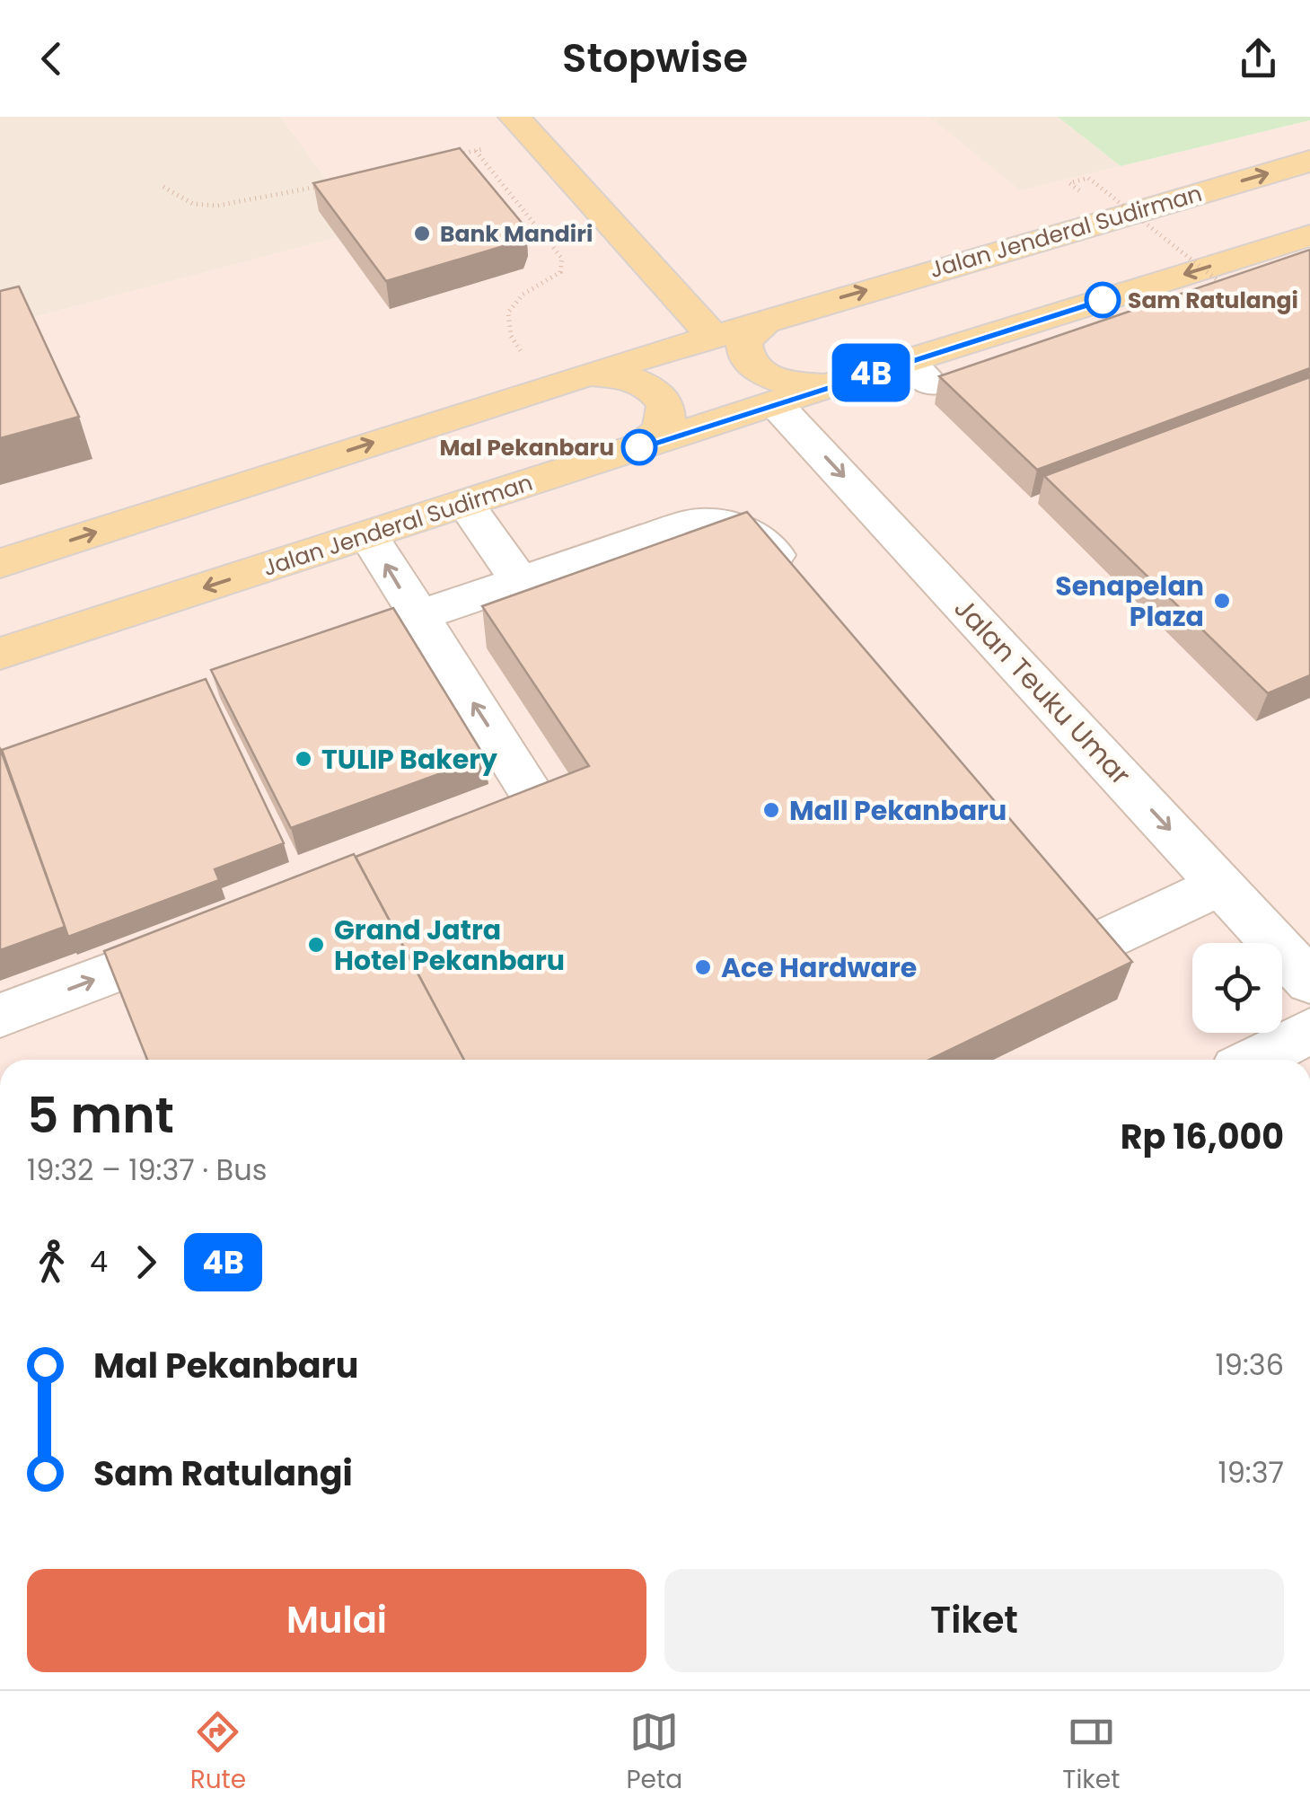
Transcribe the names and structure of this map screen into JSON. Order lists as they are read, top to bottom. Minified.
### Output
{"streets":{"main road":["Jalan Jenderal Sudirman"],"street":["Jalan Teuku Umar"]},"crossings":[["Jalan Jenderal Sudirman","Jalan Teuku Umar"]],"one_way":["Jalan Teuku Umar"],"places":["Bank Mandiri","Sam Ratulangi","Mal Pekanbaru","Senapelan Plaza","TULIP Bakery","Mall Pekanbaru","Grand Jatra Hotel Pekanbaru","Ace Hardware"],"lines":["bus line 4B"],"page":{"header":"Stopwise","on_map":"4B","heading":["5 mnt","19:32 – 19:37 · Bus","Rp 16,000"],"legs":["4","4B"],"list":[{"name":"Mal Pekanbaru","value":"19:36"},{"name":"Sam Ratulangi","value":"19:37"}],"buttons":["Mulai","Tiket"],"tabs":["Rute","Peta","Tiket"]}}
